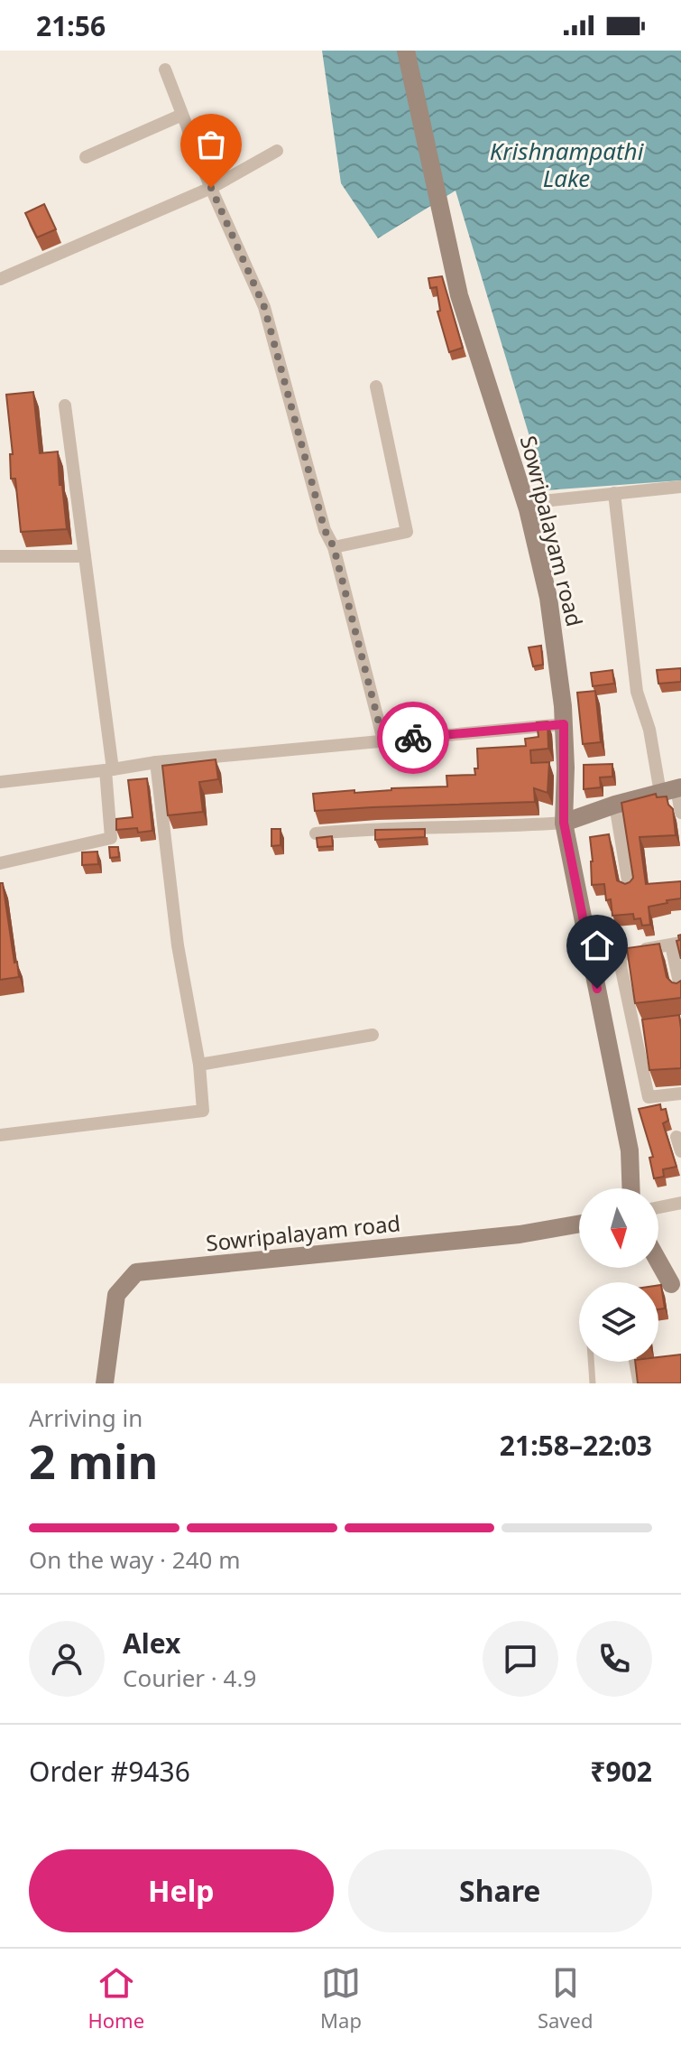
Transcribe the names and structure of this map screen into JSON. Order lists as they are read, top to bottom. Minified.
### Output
{"streets":{"street":["Sowripalayam road"]},"water":["Krishnampathi Lake"],"north":"bottom","page":{"status":"21:56","heading":["2 min","Arriving in","21:58–22:03"],"panel":["Alex","Courier · 4.9","Order #9436","₹902"],"bar":"On the way · 240 m","buttons":["Help","Share"],"tabs":["Home","Map","Saved"]}}
